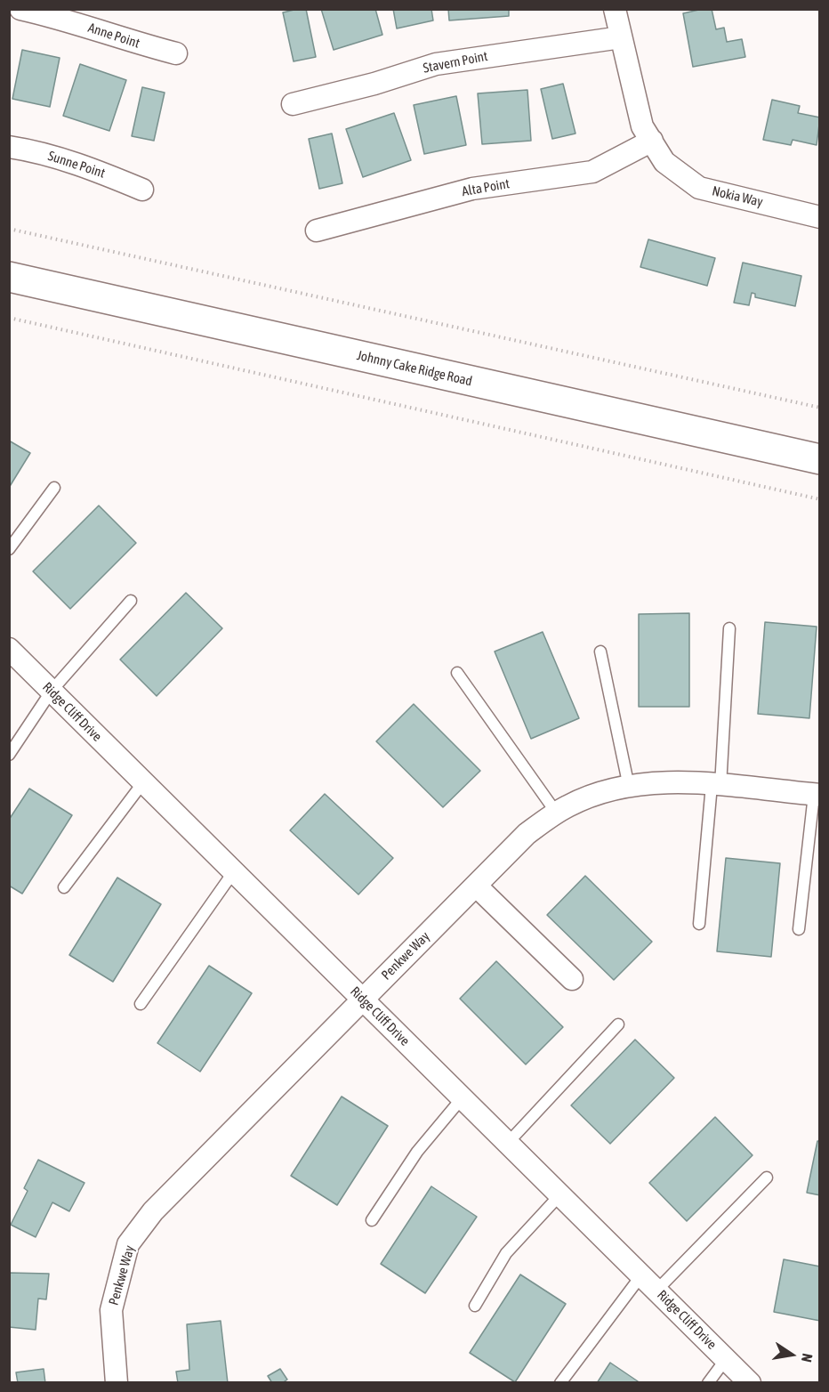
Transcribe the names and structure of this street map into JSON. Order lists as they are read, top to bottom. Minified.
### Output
{"streets":{"street":["Anne Point","Stavern Point","Sunne Point","Alta Point","Nokia Way","Johnny Cake Ridge Road","Ridge Cliff Drive","Penkwe Way"]},"crossings":[["Stavern Point","Nokia Way"],["Alta Point","Nokia Way"],["Ridge Cliff Drive","Penkwe Way"]],"north":"right"}
